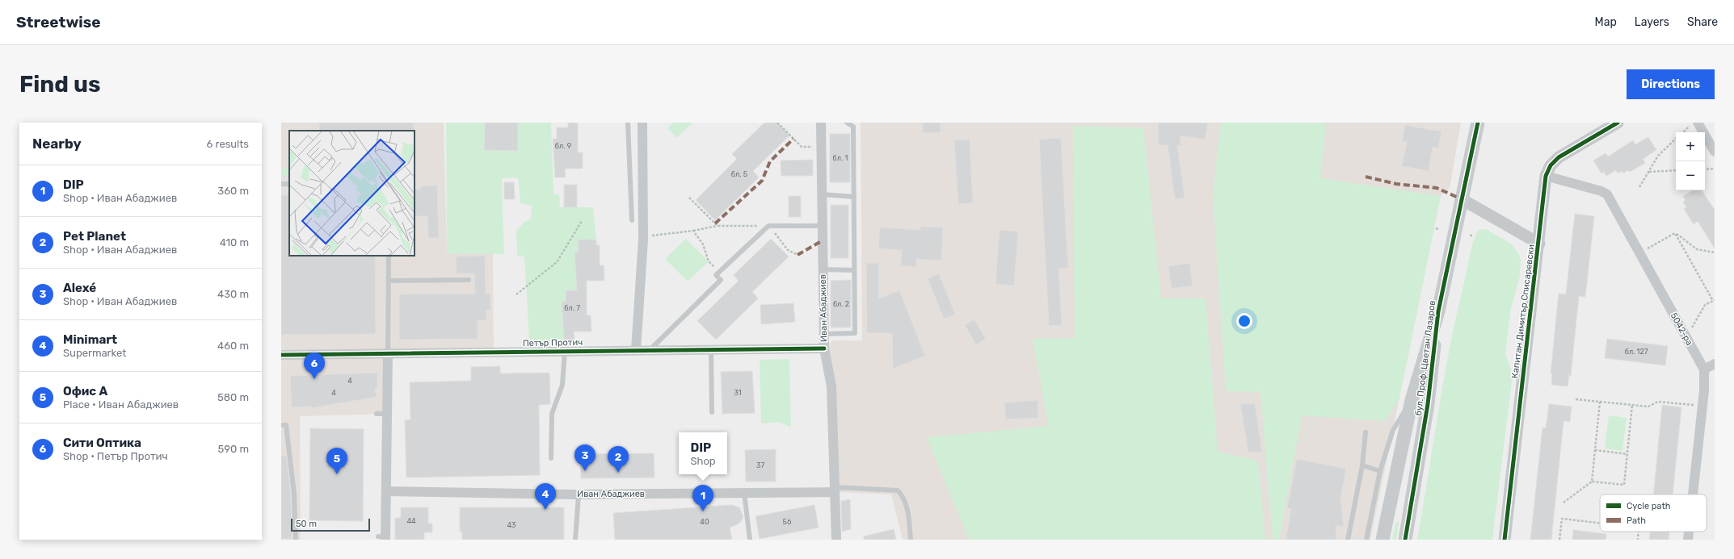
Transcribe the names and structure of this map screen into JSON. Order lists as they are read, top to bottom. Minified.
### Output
{"streets":{"main road":["бул. Проф. Цветан Лазаров"],"street":["Иван Абаджиев","Капитан Димитър Списаревски","5042-ра","Петър Протич"]},"crossings":[["Иван Абаджиев","Петър Протич"],["Капитан Димитър Списаревски","5042-ра"]],"house_numbers":["бл. 9","бл. 1","бл. 5","бл. 2","бл. 7","бл. 127","4","4","31","37","44","40","56","43"],"legend":["Cycle path","Path"],"scale_bar":"50 m","page":{"header":"Streetwise","nav":["Map","Layers","Share"],"buttons":"Directions","title":"Find us","heading":["Nearby","6 results"],"map_buttons":["+","−"],"list":[{"mark":"1","name":"DIP","note":"Shop · Иван Абаджиев","value":"360 m"},{"mark":"2","name":"Pet Planet","note":"Shop · Иван Абаджиев","value":"410 m"},{"mark":"3","name":"Alexé","note":"Shop · Иван Абаджиев","value":"430 m"},{"mark":"4","name":"Minimart","note":"Supermarket","value":"460 m"},{"mark":"5","name":"Офис А","note":"Place · Иван Абаджиев","value":"580 m"},{"mark":"6","name":"Сити Оптика","note":"Shop · Петър Протич","value":"590 m"}],"pins":["6","3","2","5","4","1"],"popup":["DIP","Shop"],"scale":"50 m"}}
